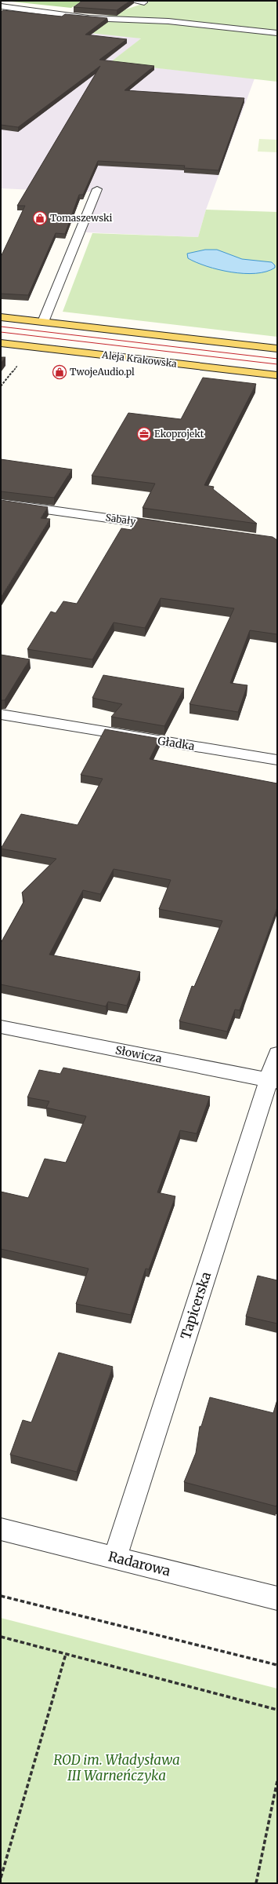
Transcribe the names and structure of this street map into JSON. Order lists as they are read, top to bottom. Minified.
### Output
{"streets":{"main road":["Aleja Krakowska"],"street":["Sabały","Gładka","Słowicza","Tapicerska","Radarowa"]},"crossings":[["Słowicza","Tapicerska"],["Tapicerska","Radarowa"]],"parks":["ROD im. Władysława III Warneńczyka"],"places":{"shop":["Tomaszewski","TwojeAudio.pl"],"office":["Ekoprojekt"]}}
